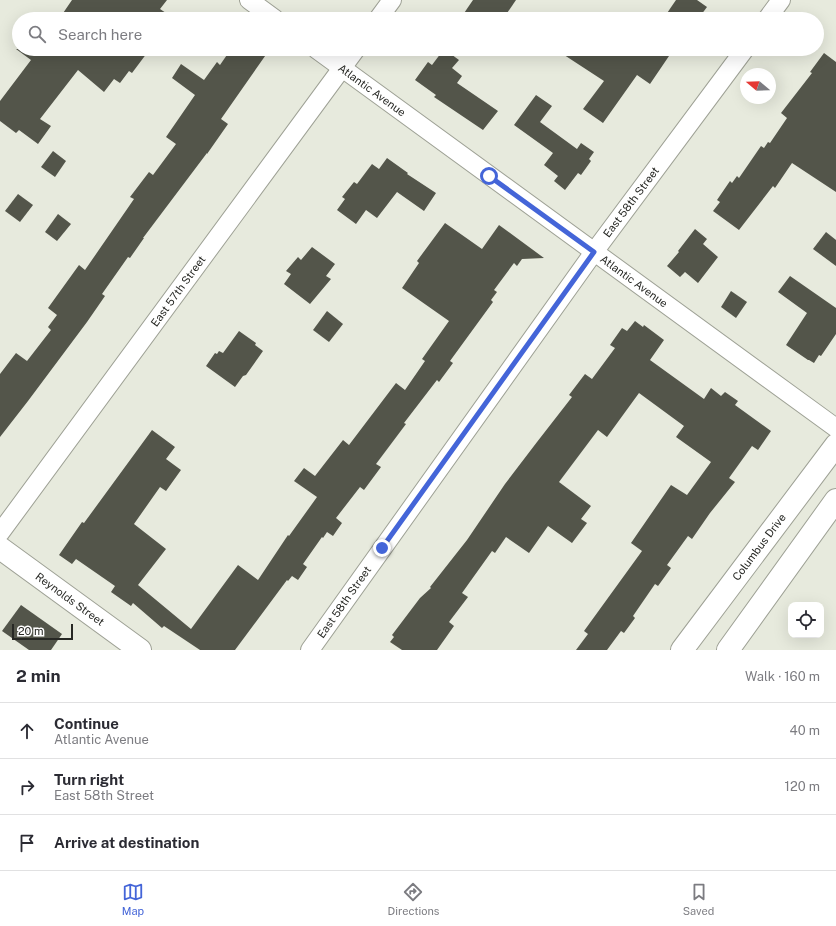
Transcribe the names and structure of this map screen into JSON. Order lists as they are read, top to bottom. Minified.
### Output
{"streets":{"street":["Atlantic Avenue","East 58th Street","East 57th Street","Columbus Drive","Reynolds Street"]},"crossings":[["Atlantic Avenue","East 58th Street"],["Atlantic Avenue","East 57th Street"]],"scale_bar":"20 m","north":"left","page":{"search":"Search here","scale":"20 m","heading":["2 min","Walk · 160 m"],"list":[["Continue","Atlantic Avenue","40 m"],["Turn right","East 58th Street","120 m"],"Arrive at destination"],"nav":["Map","Directions","Saved"]}}
